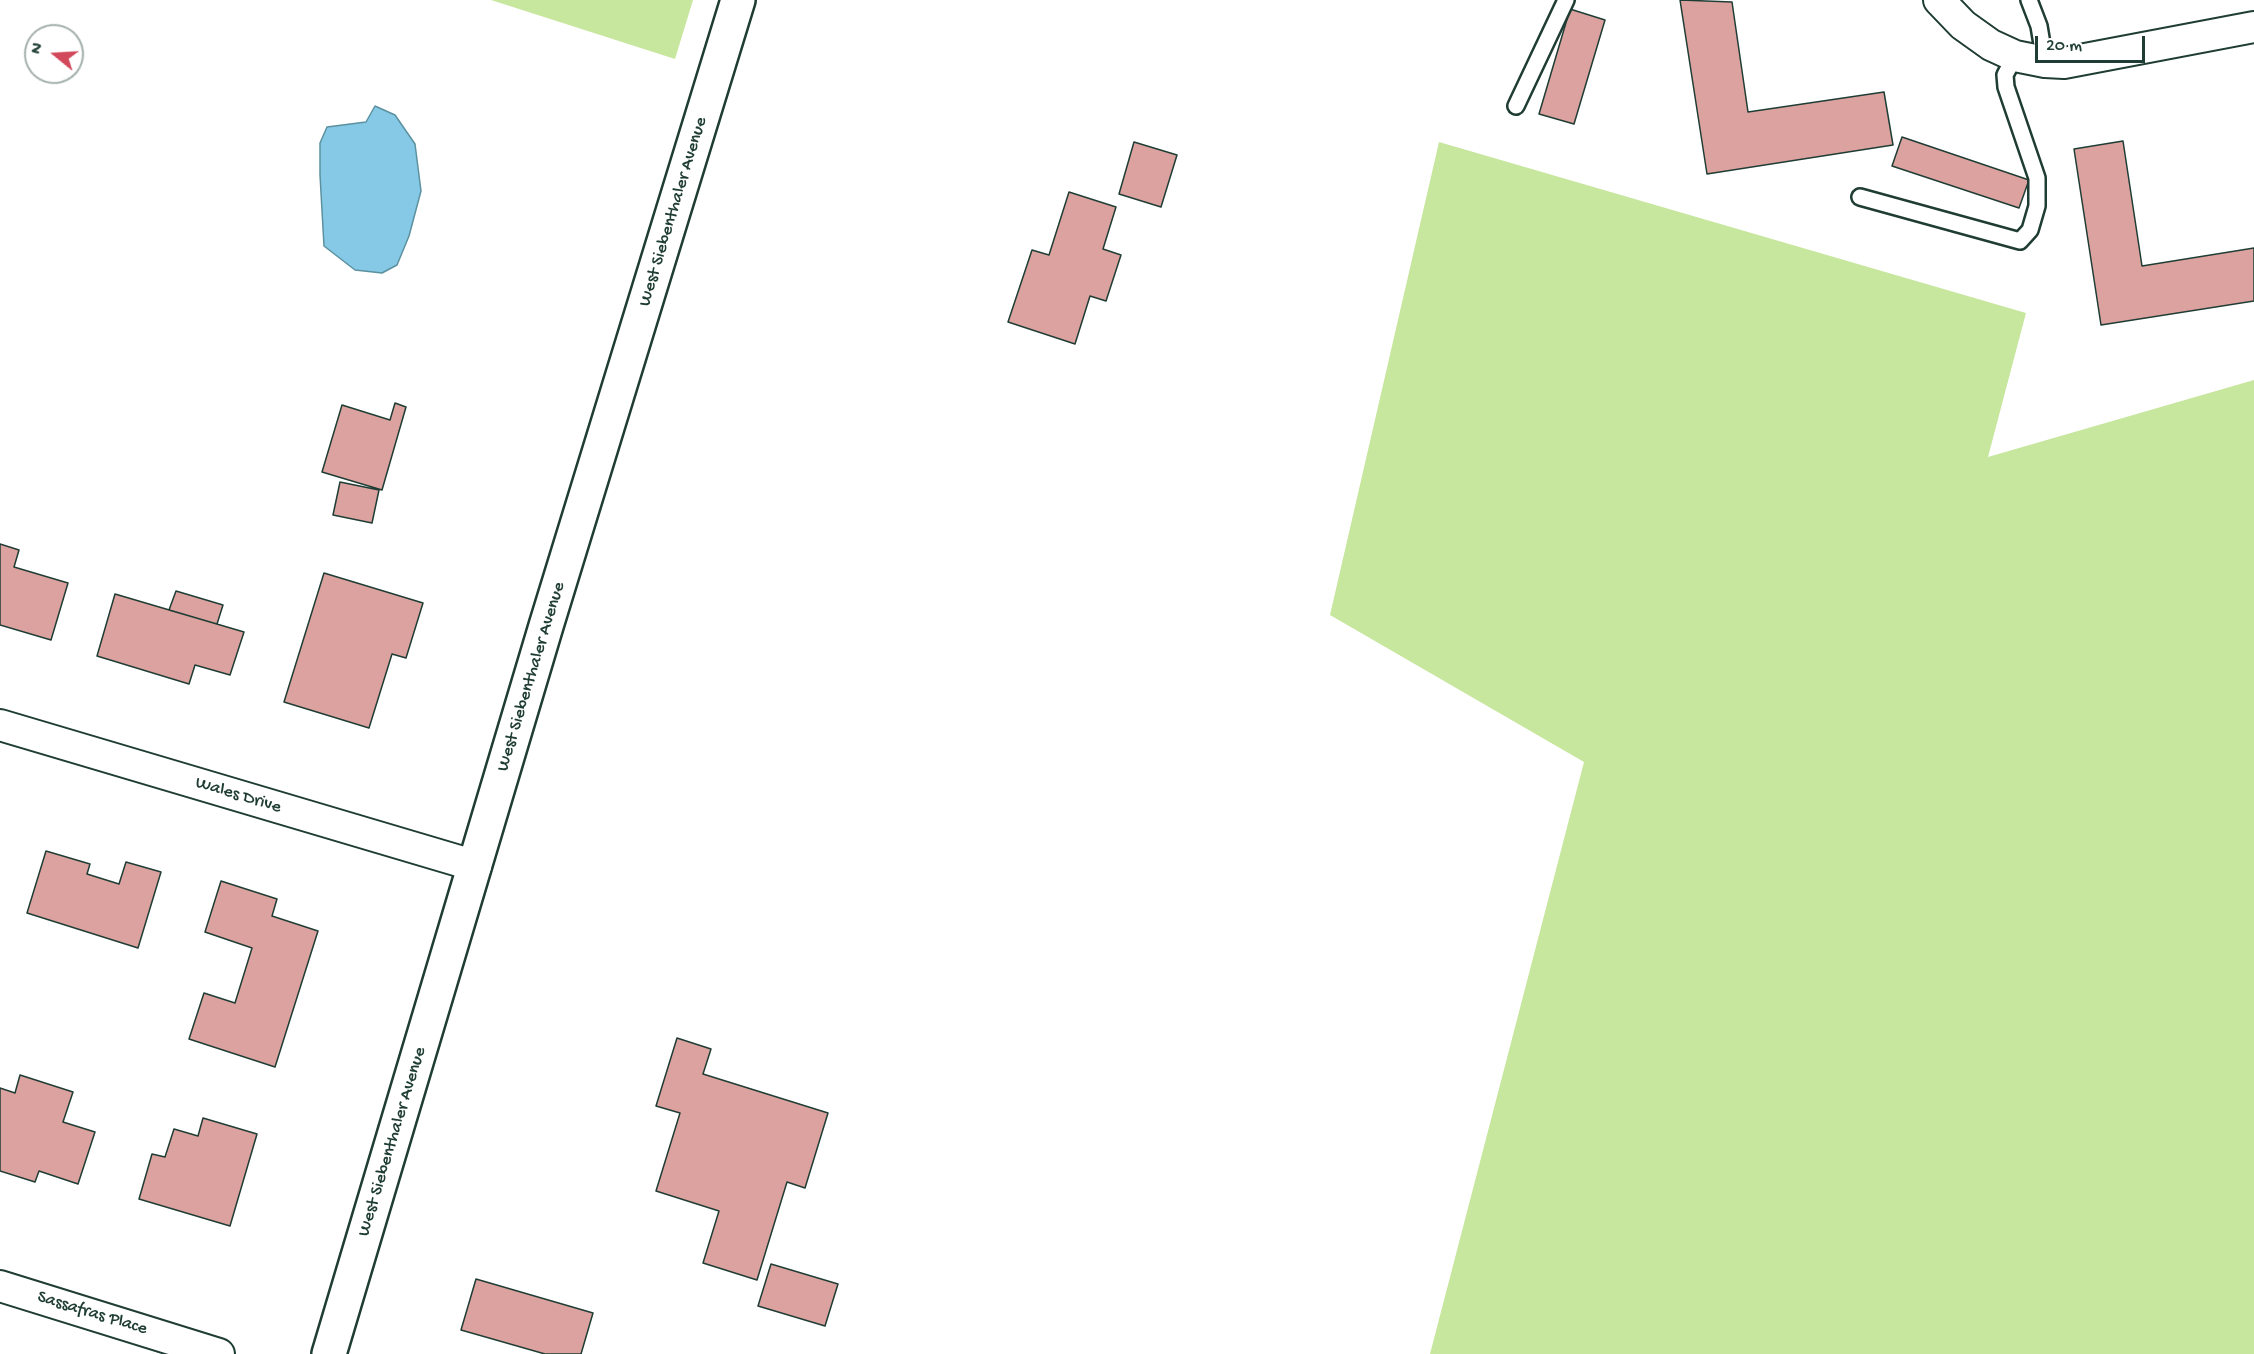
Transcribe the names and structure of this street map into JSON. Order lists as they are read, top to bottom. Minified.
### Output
{"streets":{"main road":["West Siebenthaler Avenue"],"street":["Wales Drive","Sassafras Place"]},"crossings":[["West Siebenthaler Avenue","Wales Drive"]],"scale_bar":"20 m","north":"left"}
